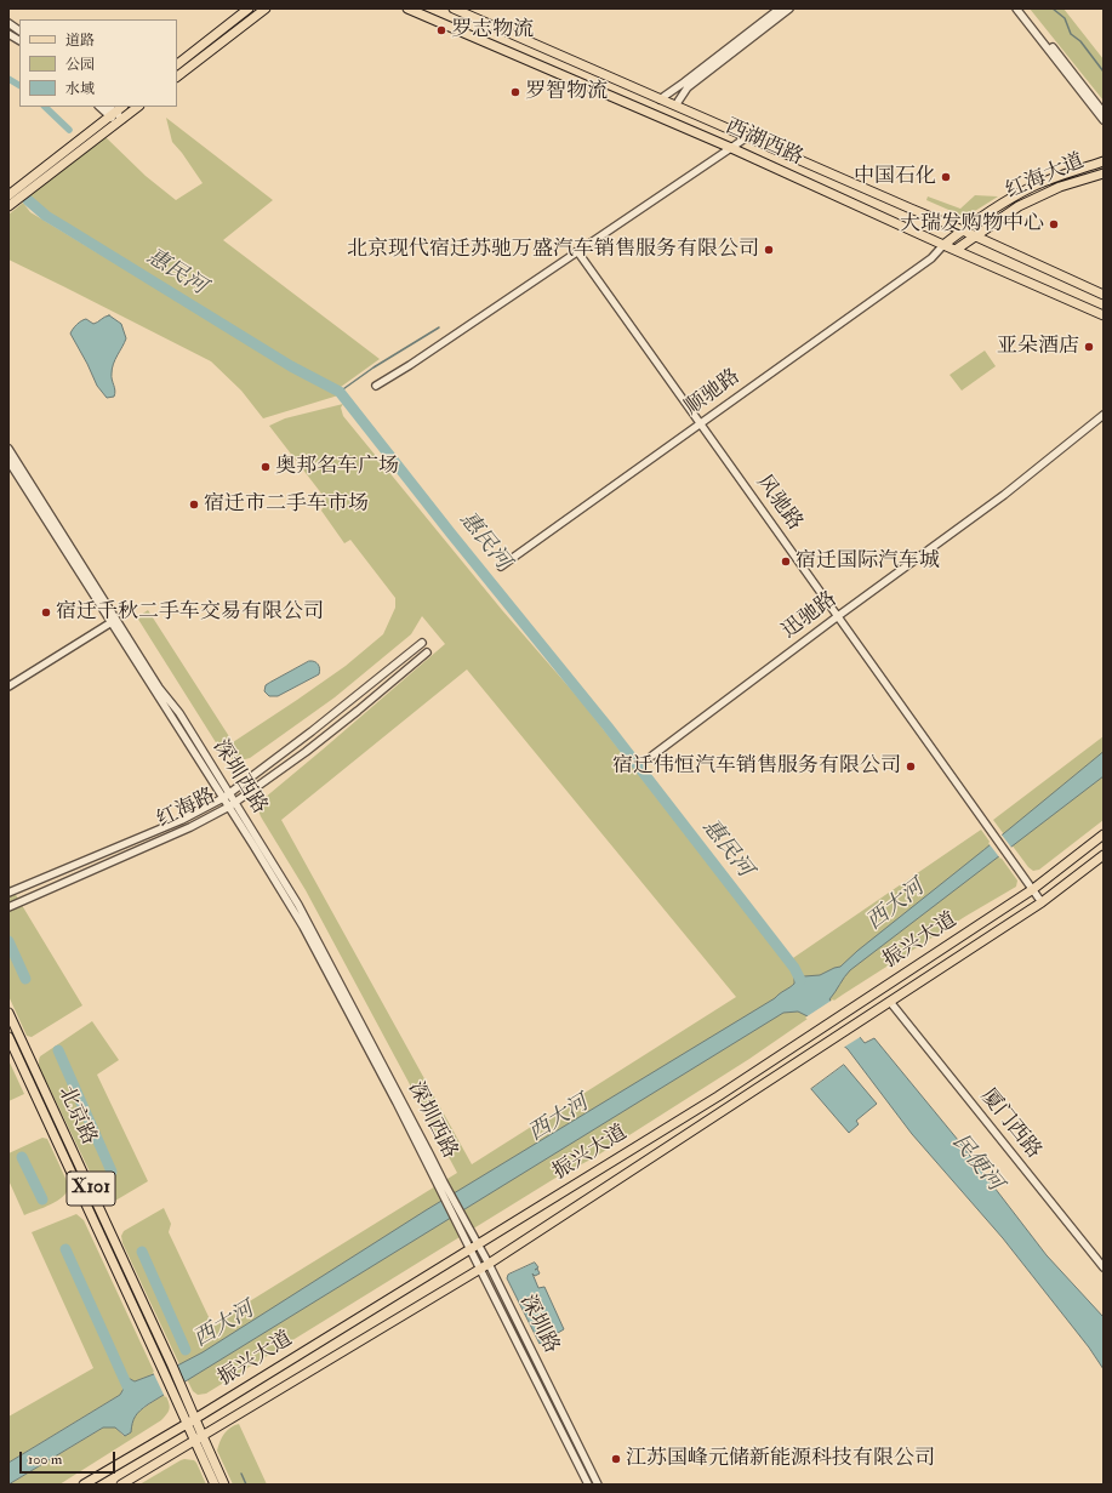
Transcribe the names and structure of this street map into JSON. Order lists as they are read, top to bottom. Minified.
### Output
{"streets":{"main road":["西湖西路","红海大道","振兴大道","北京路","X101"],"street":["顺驰路","风驰路","迅驰路","深圳西路","红海路","厦门西路","深圳路"]},"crossings":[["西湖西路","红海大道"],["西湖西路","顺驰路"],["红海大道","顺驰路"],["顺驰路","风驰路"],["风驰路","迅驰路"],["风驰路","振兴大道"],["深圳西路","红海路"],["深圳西路","深圳路"],["振兴大道","北京路"],["振兴大道","厦门西路"],["振兴大道","深圳路"]],"water":["惠民河","西大河","民便河"],"places":["罗志物流","罗智物流","中国石化","大瑞发购物中心","北京现代宿迁苏驰万盛汽车销售服务有限公司","亚朵酒店","奥邦名车广场","宿迁市二手车市场","宿迁国际汽车城","宿迁千秋二手车交易有限公司","宿迁伟恒汽车销售服务有限公司","江苏国峰元储新能源科技有限公司"],"legend":["道路","公园","水域"],"scale_bar":"100 m"}
